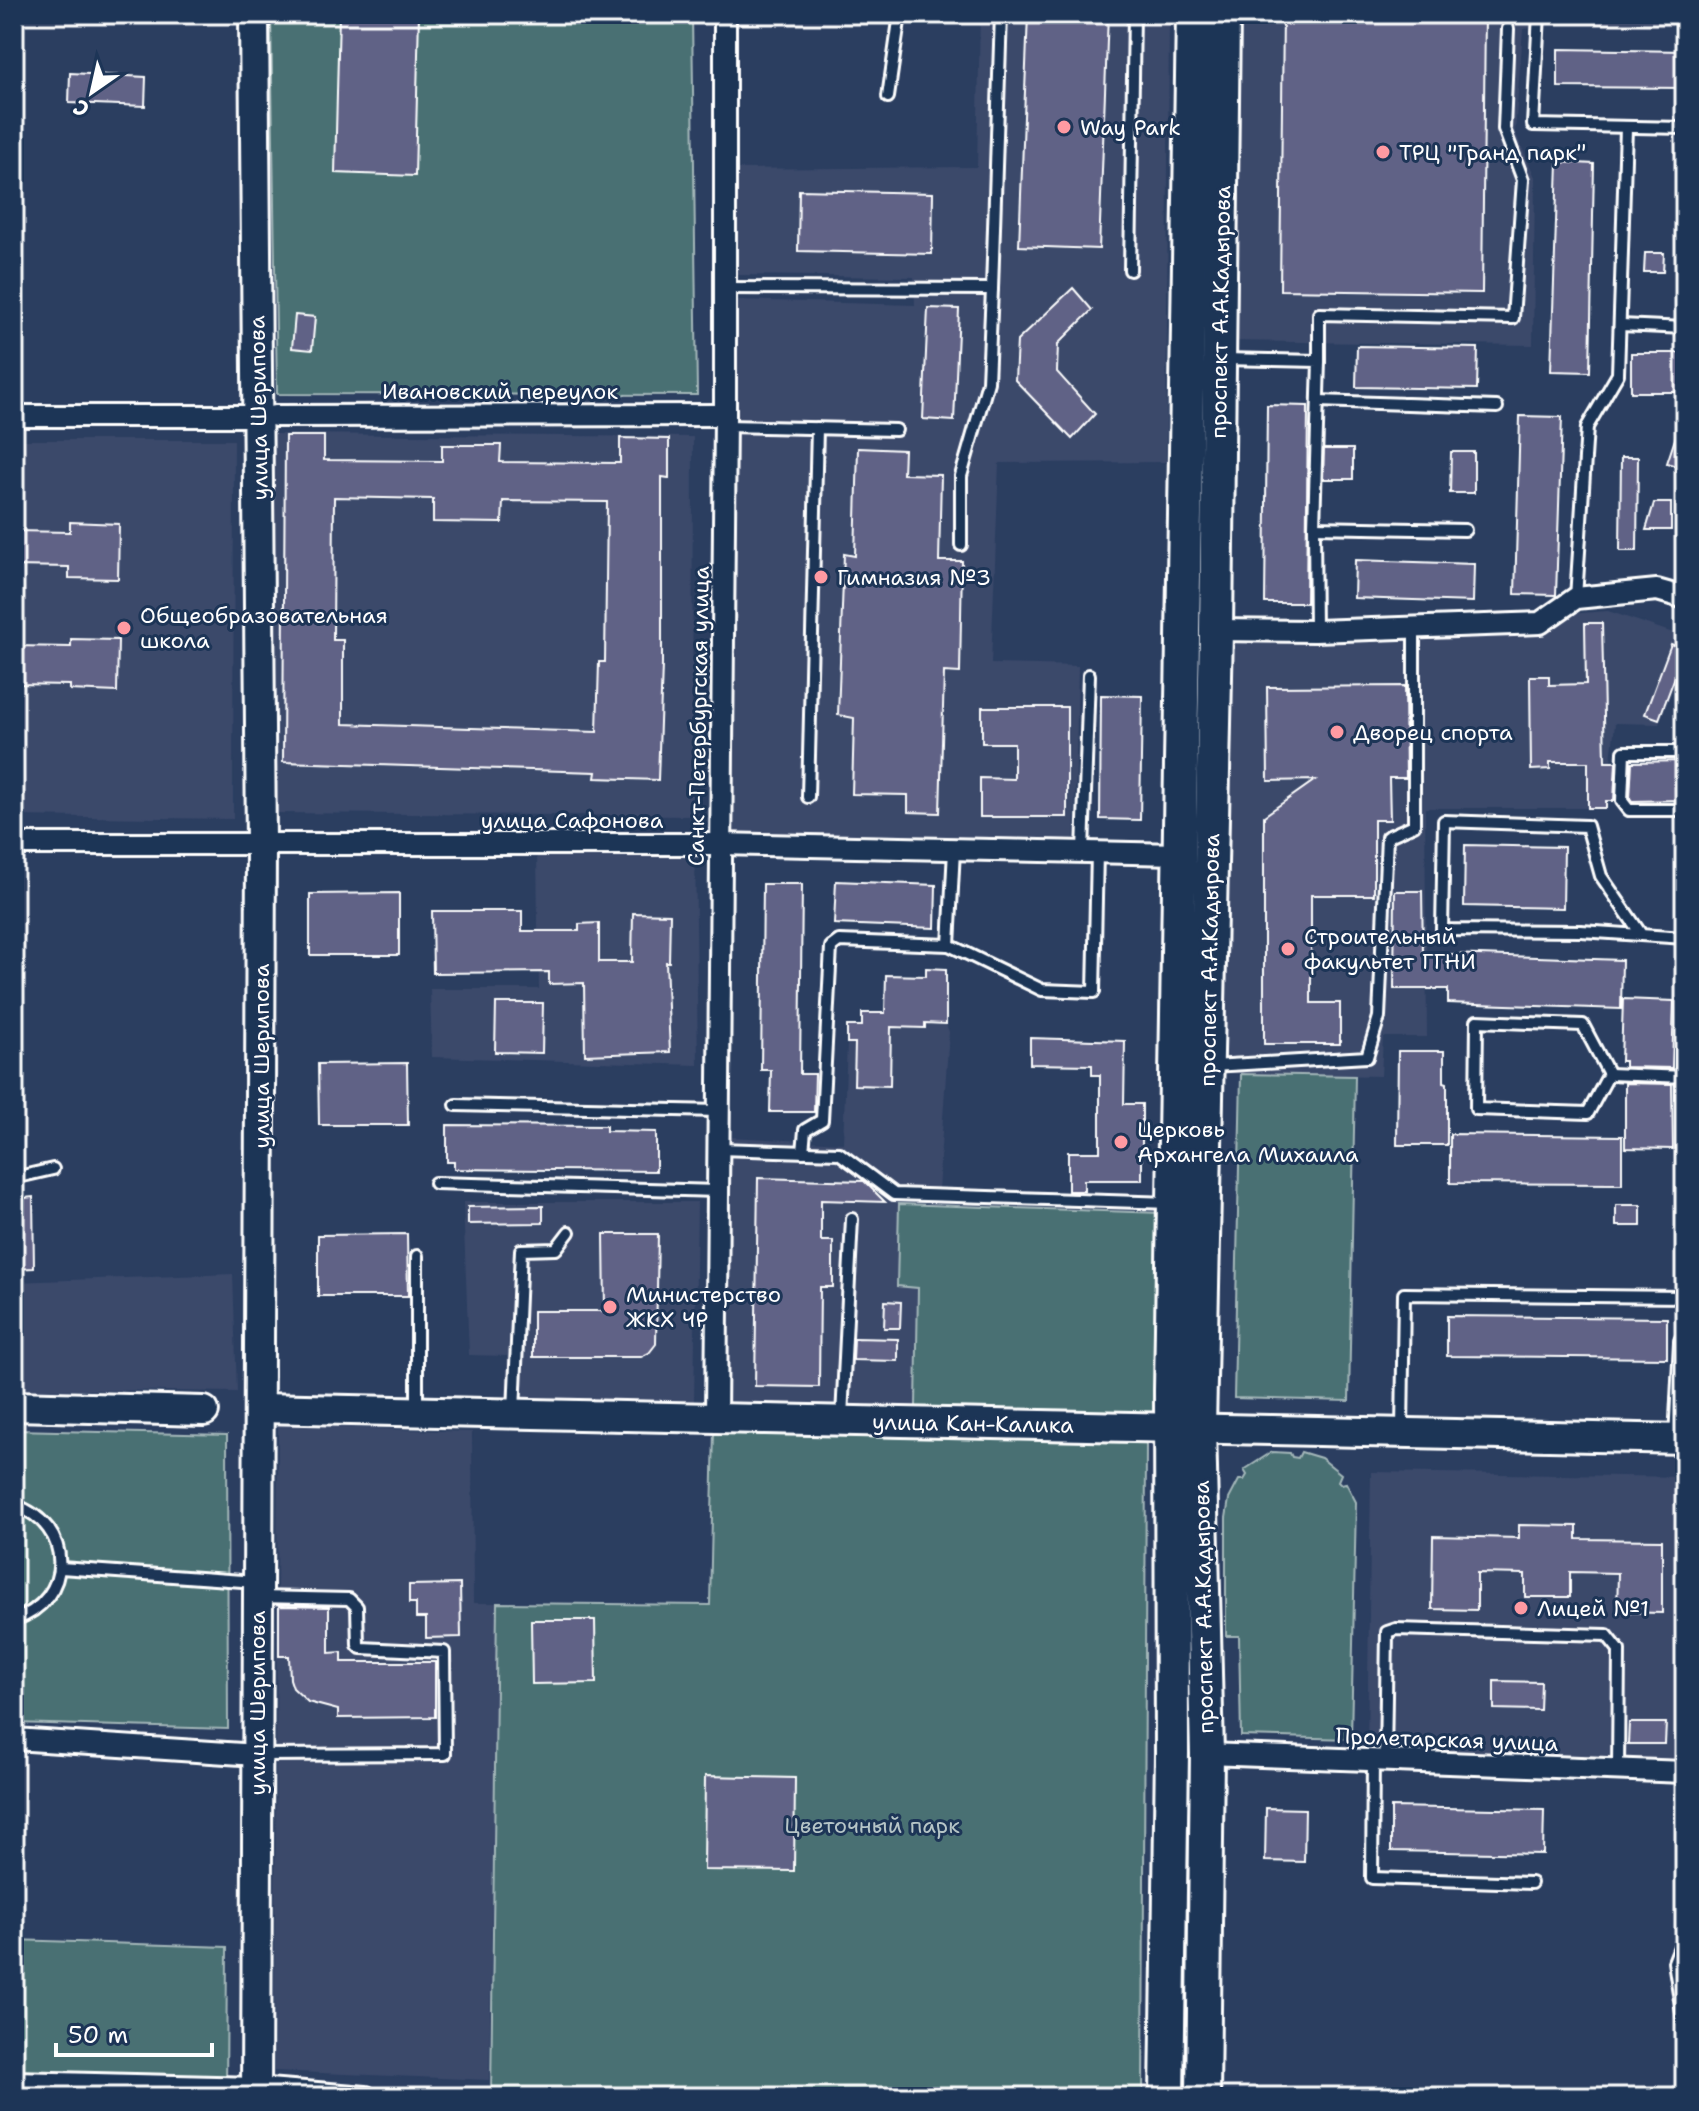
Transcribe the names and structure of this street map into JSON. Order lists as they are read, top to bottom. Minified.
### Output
{"streets":{"main road":["проспект А.А.Кадырова","улица Шерипова","улица Кан-Калика"],"street":["Ивановский переулок","Санкт-Петербургская улица","улица Сафонова","Пролетарская улица"]},"crossings":[["проспект А.А.Кадырова","улица Сафонова"],["проспект А.А.Кадырова","улица Кан-Калика"],["проспект А.А.Кадырова","Пролетарская улица"],["Ивановский переулок","улица Шерипова"],["Ивановский переулок","Санкт-Петербургская улица"],["улица Шерипова","улица Сафонова"],["улица Шерипова","улица Кан-Калика"],["Санкт-Петербургская улица","улица Сафонова"],["Санкт-Петербургская улица","улица Кан-Калика"]],"parks":["Цветочный парк"],"places":["Way Park","ТРЦ \"Гранд парк\"","Гимназия №3","Общеобразовательная школа","Дворец спорта","Строительный факультет ГГНИ","Церковь Архангела Михаила","Министерство ЖКХ ЧР","Лицей №1"],"scale_bar":"50 m","north":"bottom left"}
